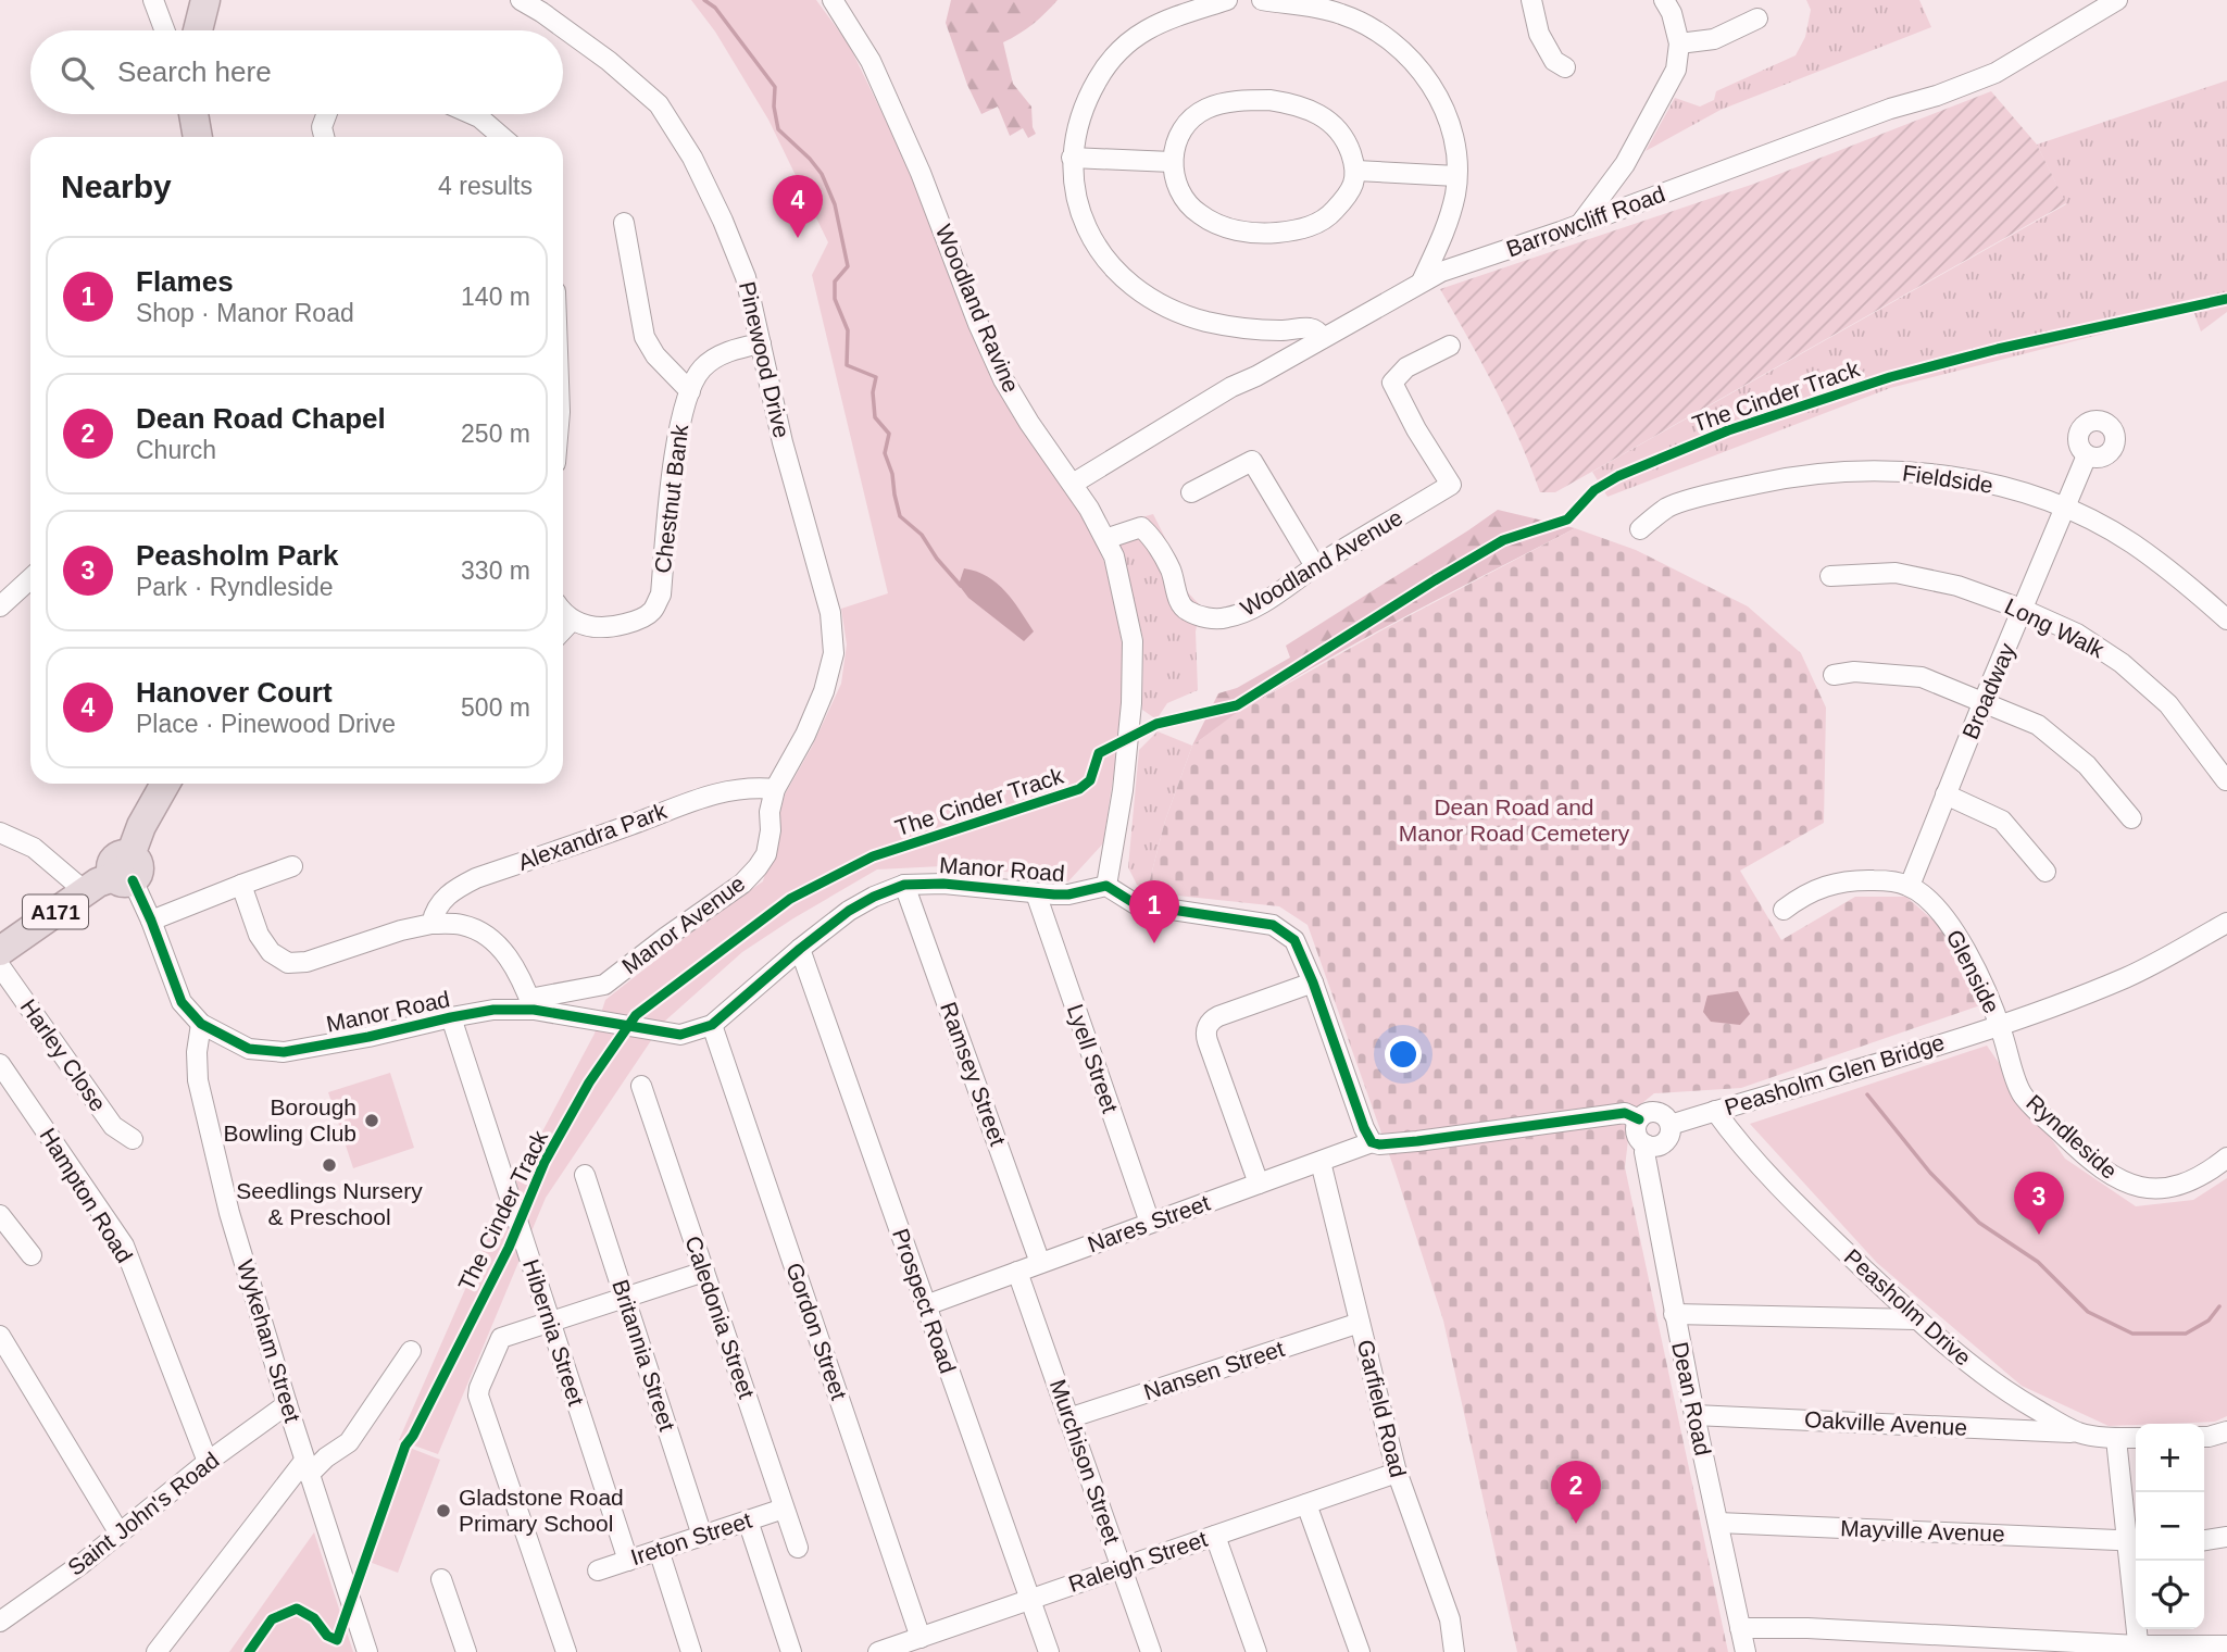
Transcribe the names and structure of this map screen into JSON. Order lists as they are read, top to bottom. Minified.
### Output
{"streets":{"highway":["A171"],"street":["Barrowcliff Road","Woodland Ravine","Pinewood Drive","Fieldside","Chestnut Bank","Woodland Avenue","Long Walk","Broadway","Alexandra Park","Manor Road","Manor Avenue","Glenside","Harley Close","Lyell Street","Ramsey Street","Peasholm Glen Bridge","Ryndleside","Hampton Road","Nares Street","Prospect Road","Peasholm Drive","Caledonia Street","Gordon Street","Hibernia Street","Wykeham Street","Britannia Street","Nansen Street","Dean Road","Garfield Road","Oakville Avenue","Murchison Street","Saint John's Road","Mayville Avenue","Ireton Street","Raleigh Street"],"cycle path":["The Cinder Track"]},"crossings":[["Barrowcliff Road","Woodland Ravine"],["Woodland Ravine","Woodland Avenue"],["Woodland Ravine","Manor Road"],["Pinewood Drive","Chestnut Bank"],["Pinewood Drive","Alexandra Park"],["Pinewood Drive","Manor Avenue"],["Fieldside","Broadway"],["Long Walk","Broadway"],["Broadway","Glenside"],["Alexandra Park","Manor Avenue"],["Manor Road","A171"],["Manor Road","Manor Avenue"],["Manor Road","Lyell Street"],["Manor Road","Ramsey Street"],["Manor Road","Prospect Road"],["Manor Road","Gordon Street"],["Manor Road","Hibernia Street"],["Manor Road","Wykeham Street"],["Glenside","Peasholm Glen Bridge"],["Glenside","Ryndleside"],["Lyell Street","Nares Street"],["Ramsey Street","Nares Street"],["Peasholm Glen Bridge","Ryndleside"],["Peasholm Glen Bridge","Peasholm Drive"],["Peasholm Glen Bridge","Dean Road"],["Hampton Road","Saint John's Road"],["Nares Street","Prospect Road"],["Nares Street","Garfield Road"],["Nares Street","Murchison Street"],["Prospect Road","Raleigh Street"],["Peasholm Drive","Oakville Avenue"],["Caledonia Street","Ireton Street"],["Gordon Street","Raleigh Street"],["Hibernia Street","Ireton Street"],["Wykeham Street","Saint John's Road"],["Britannia Street","Ireton Street"],["Nansen Street","Garfield Road"],["Nansen Street","Murchison Street"],["Dean Road","Oakville Avenue"],["Dean Road","Mayville Avenue"],["Garfield Road","Raleigh Street"],["Murchison Street","Raleigh Street"]],"parks":["Dean Road and Manor Road Cemetery"],"places":["Borough Bowling Club","Seedlings Nursery & Preschool","Gladstone Road Primary School"],"page":{"search":"Search here","heading":["Nearby","4 results"],"pins":["4","1","3","2"],"list":[{"mark":"1","name":"Flames","note":"Shop · Manor Road","value":"140 m"},{"mark":"2","name":"Dean Road Chapel","note":"Church","value":"250 m"},{"mark":"3","name":"Peasholm Park","note":"Park · Ryndleside","value":"330 m"},{"mark":"4","name":"Hanover Court","note":"Place · Pinewood Drive","value":"500 m"}],"map_buttons":["+","−"]}}
